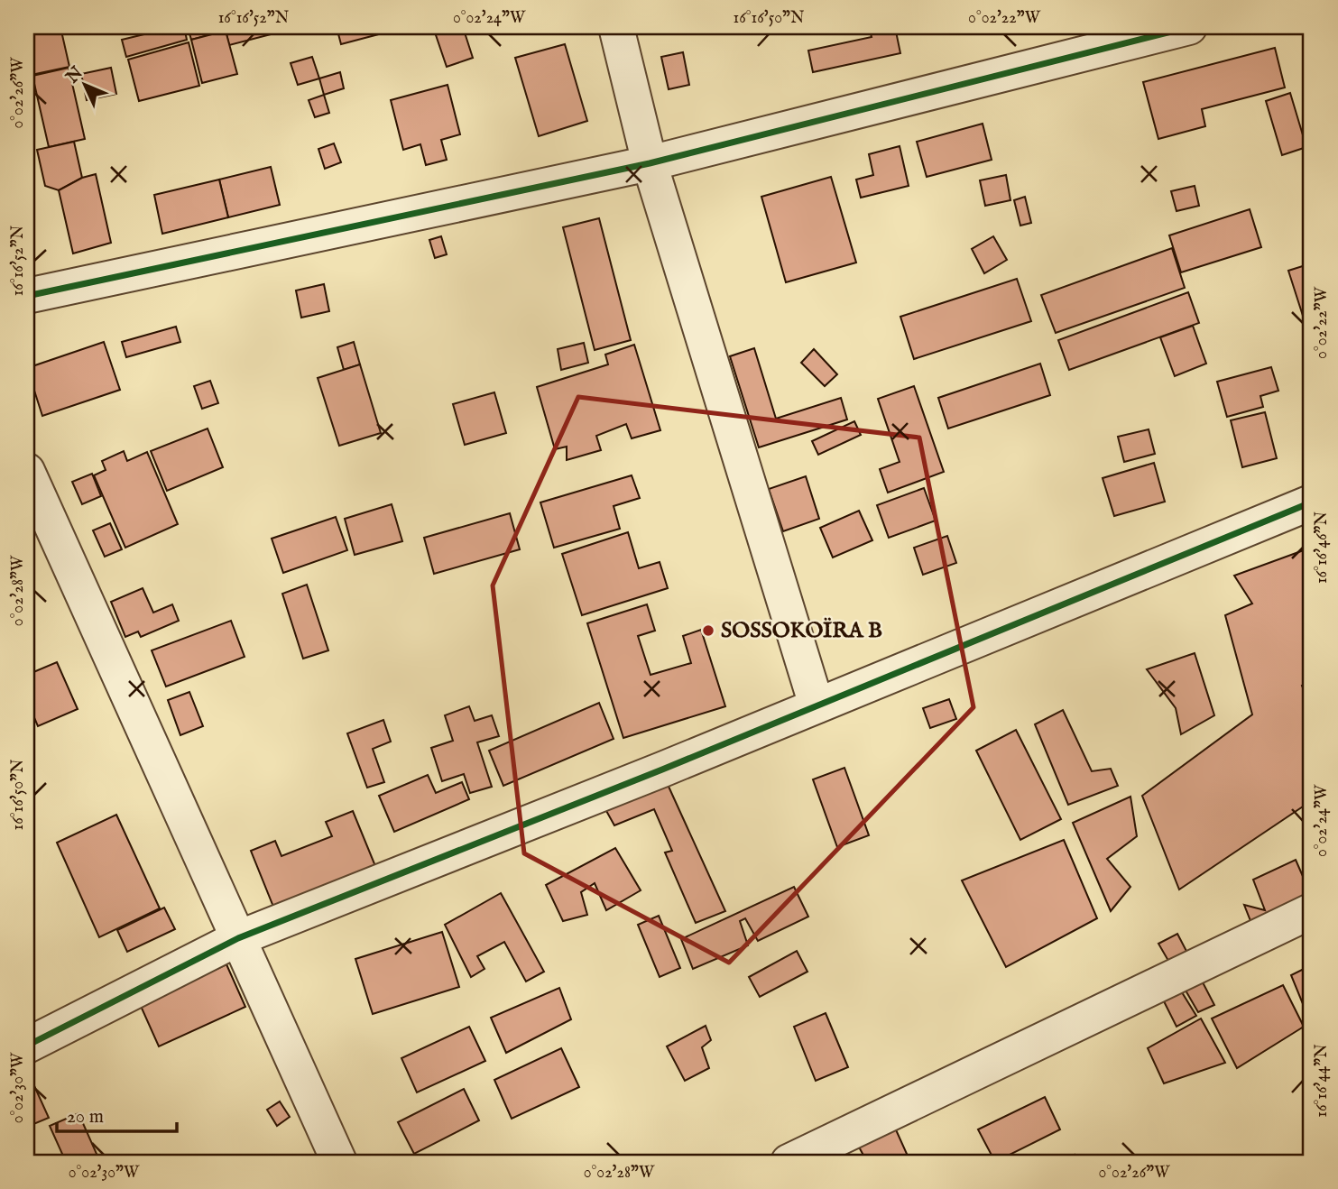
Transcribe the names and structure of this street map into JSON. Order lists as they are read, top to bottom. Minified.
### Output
{"places":["SOSSOKOÏRA B"],"scale_bar":"20 m","north":"top left","coordinates":["16°16'52\"N","0°02'24\"W","16°16'50\"N","0°02'22\"W","0°02'26\"W","16°16'46\"N","0°02'28\"W","16°16'44\"N","0°02'30\"W"]}
